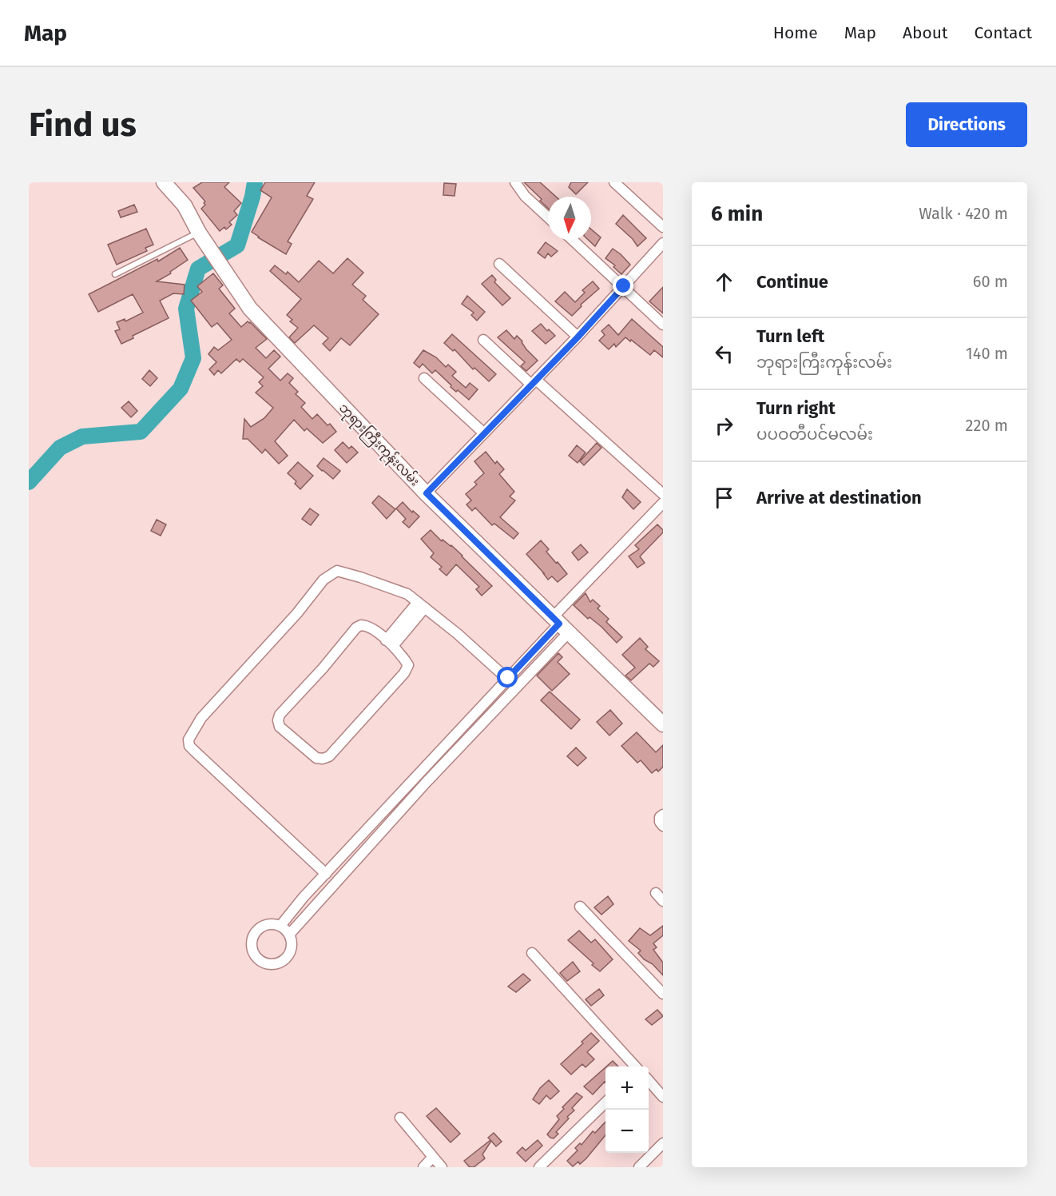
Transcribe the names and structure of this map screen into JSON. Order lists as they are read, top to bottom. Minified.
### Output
{"streets":{"street":["ဘုရားကြီးကုန်းလမ်း"]},"north":"bottom","page":{"header":"Map","nav":["Home","Map","About","Contact"],"buttons":"Directions","title":"Find us","heading":["6 min","Walk · 420 m"],"list":[["Continue","60 m"],["Turn left","ဘုရားကြီးကုန်းလမ်း","140 m"],["Turn right","ပပဝတီပင်မလမ်း","220 m"],"Arrive at destination"],"map_buttons":["+","−"]}}
